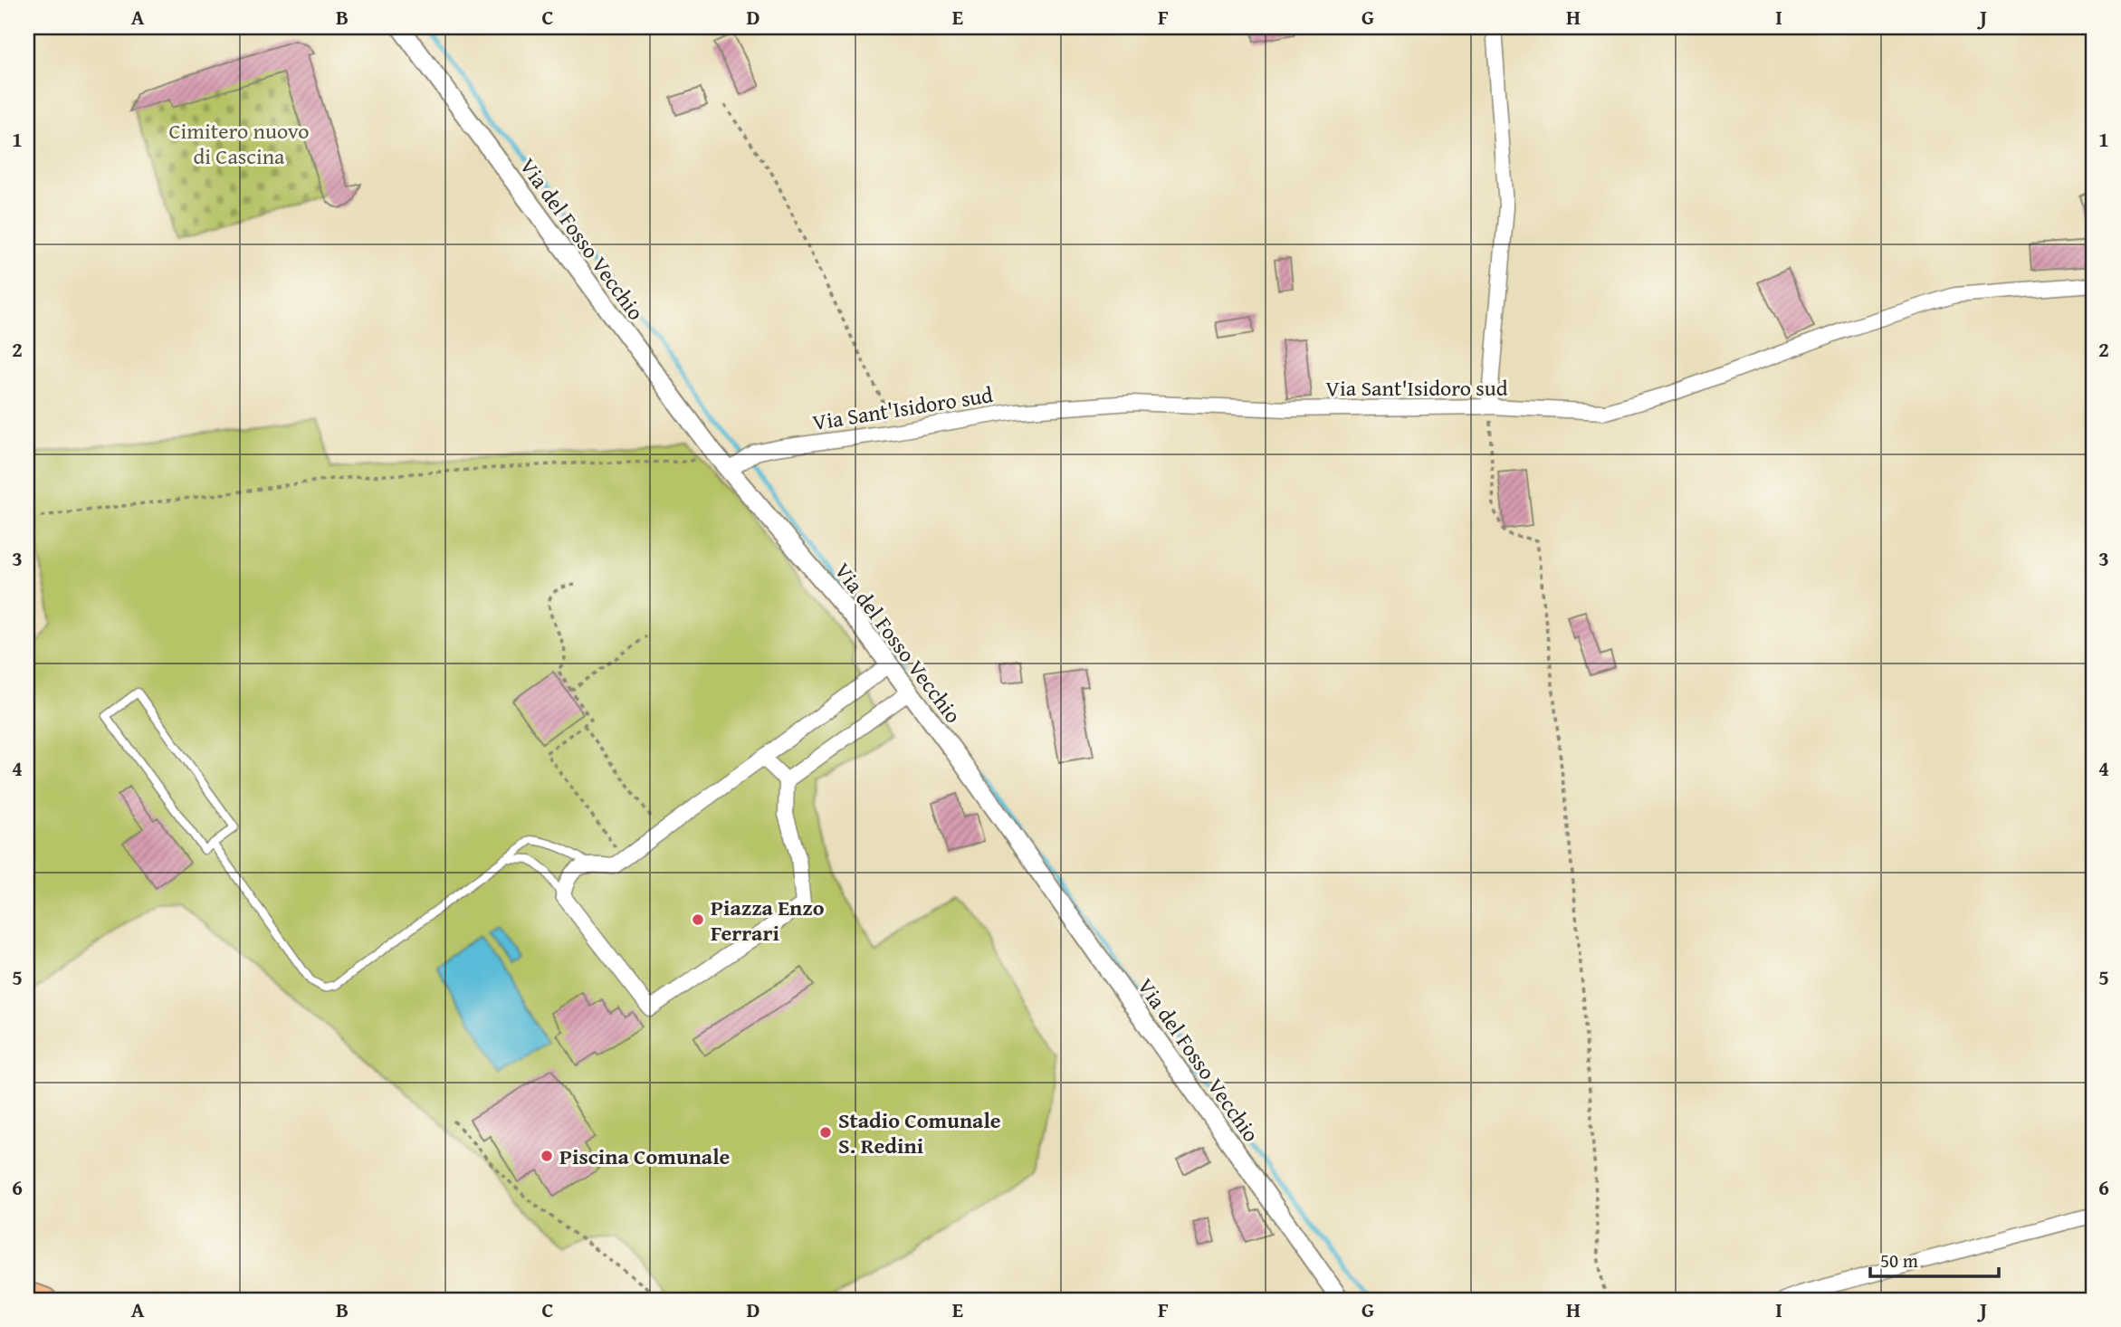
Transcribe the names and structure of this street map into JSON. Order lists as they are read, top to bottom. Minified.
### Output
{"streets":{"street":["Via del Fosso Vecchio","Via Sant'Isidoro sud"]},"crossings":[["Via del Fosso Vecchio","Via Sant'Isidoro sud"]],"parks":["Cimitero nuovo di Cascina"],"places":["Piazza Enzo Ferrari","Stadio Comunale S. Redini","Piscina Comunale"],"scale_bar":"50 m","grid":{"columns":["A","B","C","D","E","F","G","H","I","J"],"rows":["1","2","3","4","5","6"]}}
